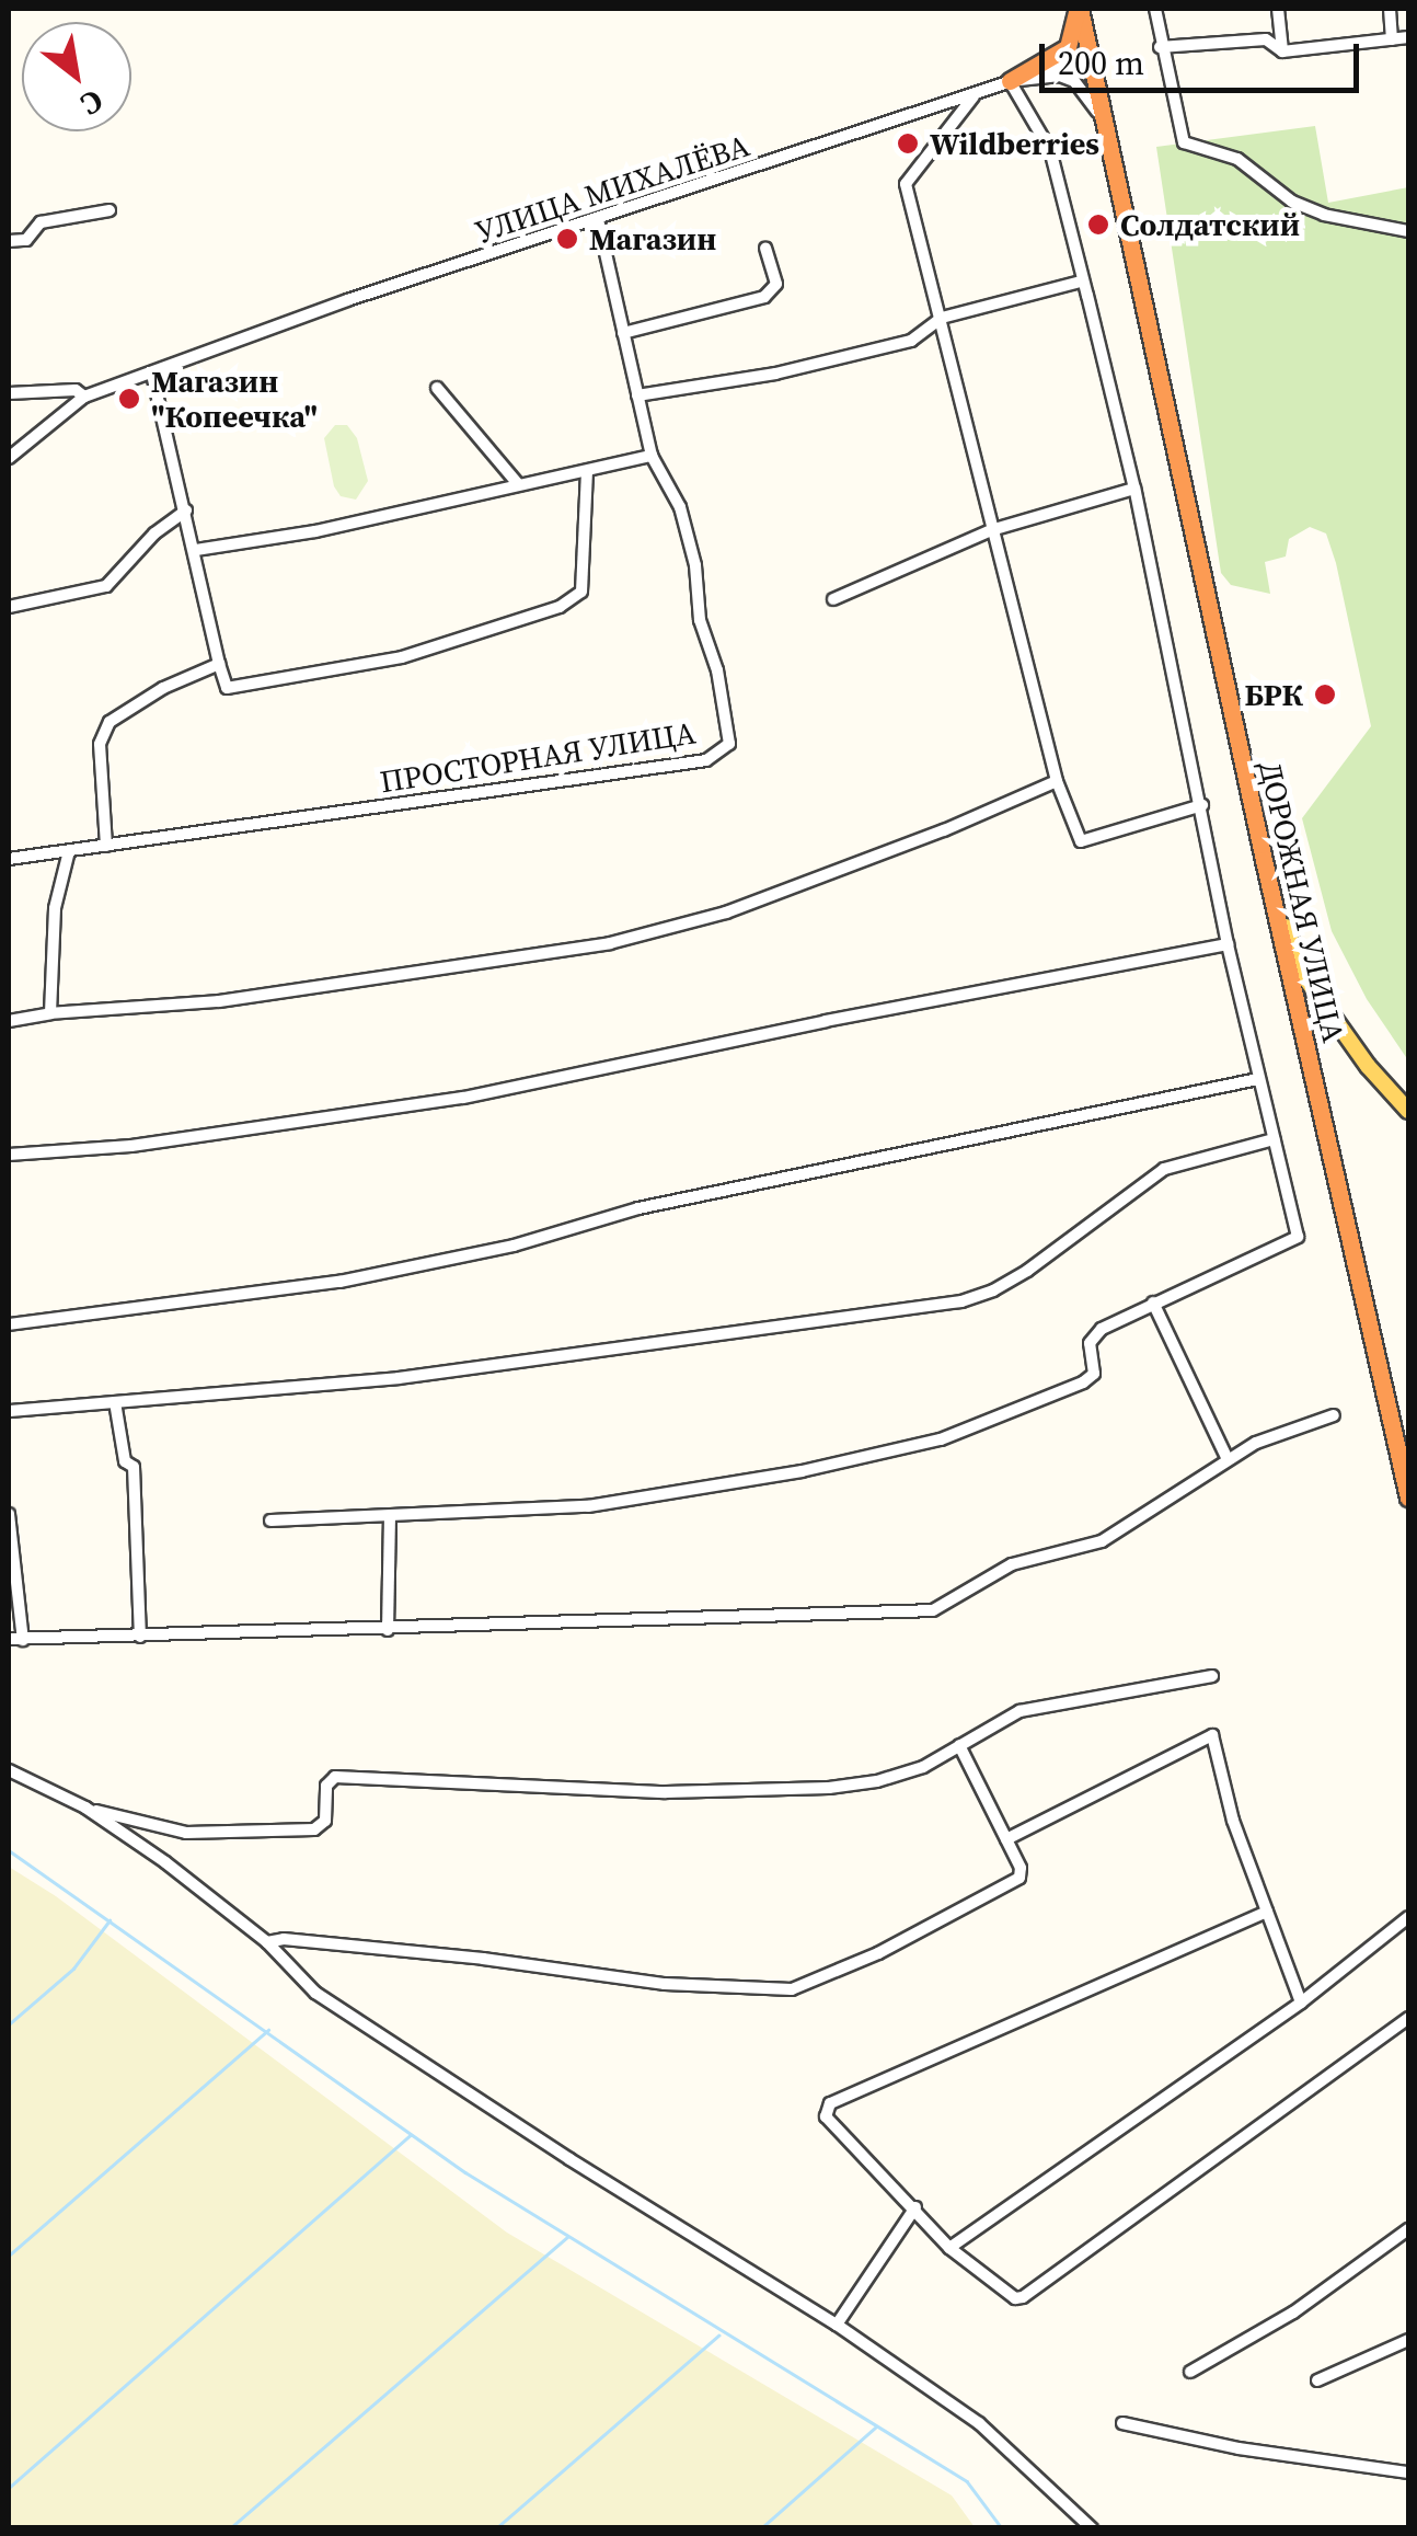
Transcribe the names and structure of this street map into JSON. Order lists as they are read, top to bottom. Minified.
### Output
{"streets":{"highway":["ДОРОЖНАЯ УЛИЦА"],"street":["УЛИЦА МИХАЛЁВА","ПРОСТОРНАЯ УЛИЦА"]},"crossings":[["УЛИЦА МИХАЛЁВА","ПРОСТОРНАЯ УЛИЦА"],["УЛИЦА МИХАЛЁВА","ДОРОЖНАЯ УЛИЦА"]],"places":["Wildberries","Солдатский","Магазин","Магазин \"Копеечка\"","БРК"],"scale_bar":"200 m","north":"bottom right"}
